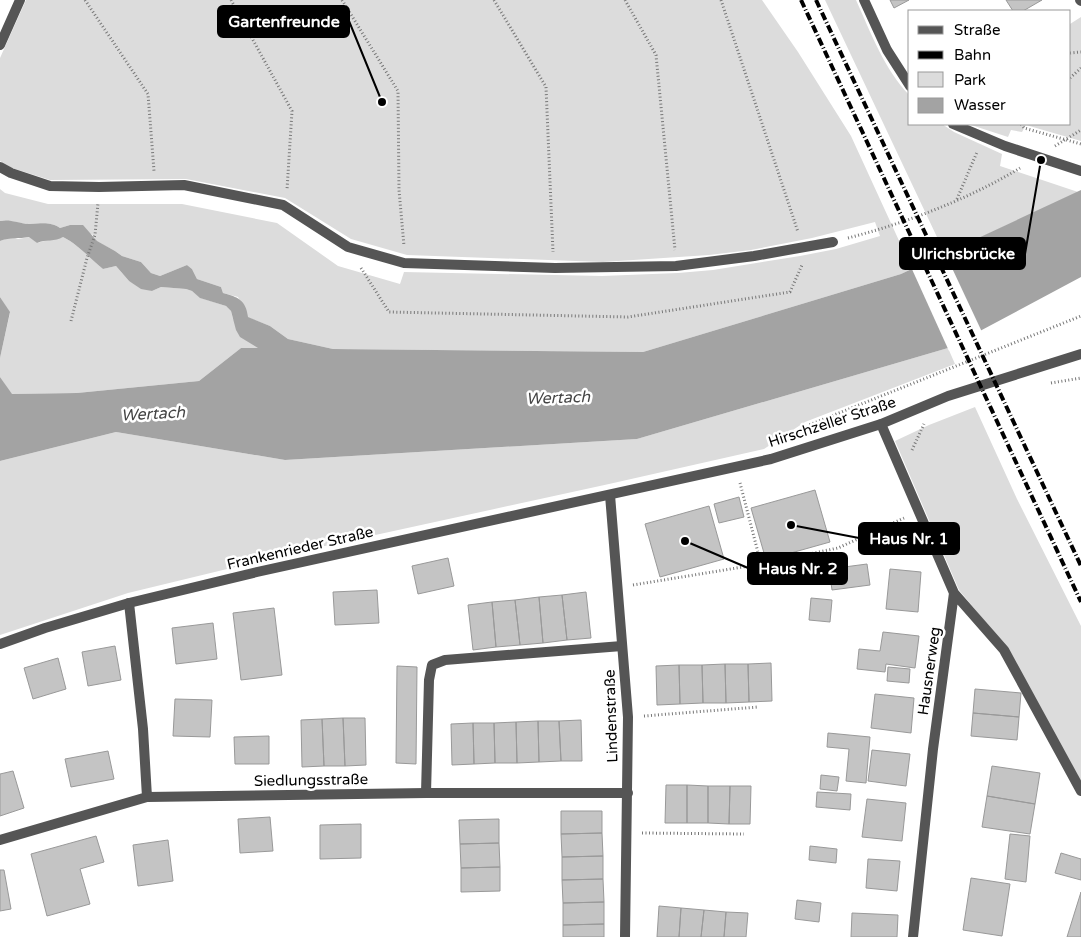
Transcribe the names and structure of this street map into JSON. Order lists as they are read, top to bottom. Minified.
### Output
{"streets":{"street":["Hirschzeller Straße","Frankenrieder Straße","Hausnerweg","Lindenstraße","Siedlungsstraße"]},"crossings":[["Hirschzeller Straße","Frankenrieder Straße"],["Hirschzeller Straße","Lindenstraße"],["Frankenrieder Straße","Lindenstraße"],["Lindenstraße","Siedlungsstraße"]],"water":["Wertach"],"places":["Gartenfreunde","Ulrichsbrücke","Haus Nr. 1","Haus Nr. 2"],"legend":["Straße","Bahn","Park","Wasser"]}
